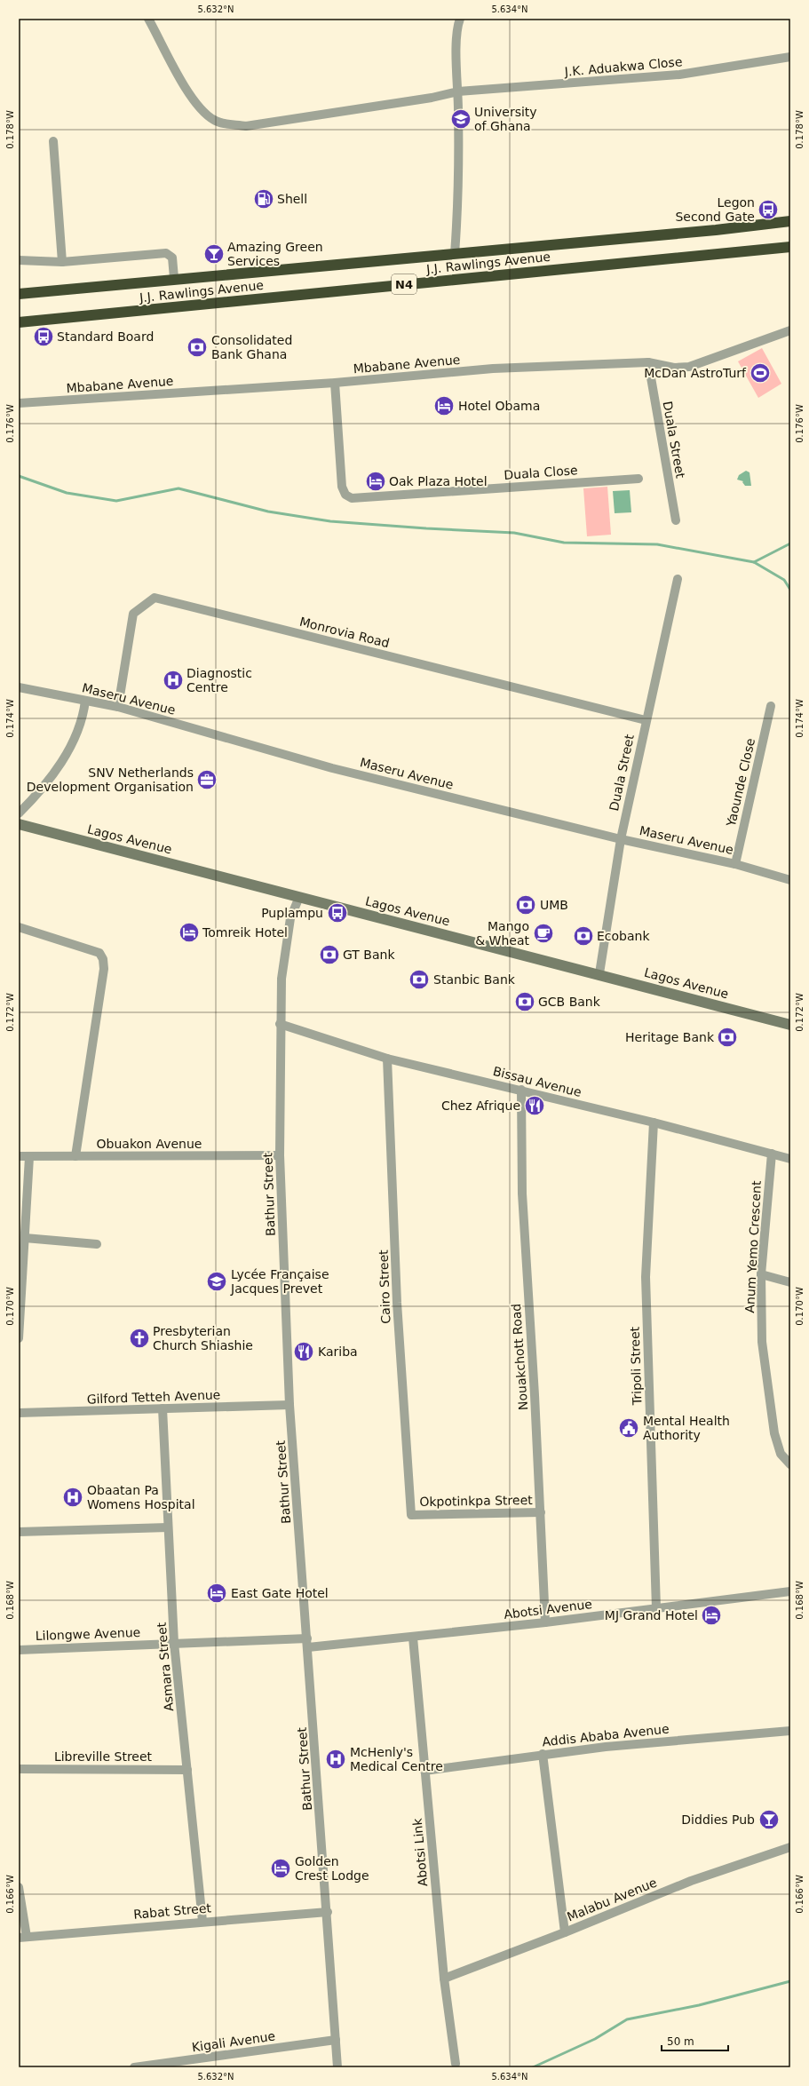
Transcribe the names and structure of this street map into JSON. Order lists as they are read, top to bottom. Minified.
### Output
{"streets":{"highway":["J.J. Rawlings Avenue","N4"],"street":["J.K. Aduakwa Close","Mbabane Avenue","Duala Street","Duala Close","Monrovia Road","Maseru Avenue","Yaounde Close","Lagos Avenue","Bissau Avenue","Obuakon Avenue","Bathur Street","Anum Yemo Crescent","Cairo Street","Nouakchott Road","Tripoli Street","Gilford Tetteh Avenue","Okpotinkpa Street","Abotsi Avenue","Lilongwe Avenue","Asmara Street","Addis Ababa Avenue","Libreville Street","Abotsi Link","Malabu Avenue","Rabat Street","Kigali Avenue"]},"crossings":[["Mbabane Avenue","Duala Street"],["Mbabane Avenue","Duala Close"],["Duala Street","Monrovia Road"],["Duala Street","Maseru Avenue"],["Duala Street","Lagos Avenue"],["Monrovia Road","Maseru Avenue"],["Maseru Avenue","Yaounde Close"],["Lagos Avenue","Bathur Street"],["Bissau Avenue","Bathur Street"],["Bissau Avenue","Anum Yemo Crescent"],["Bissau Avenue","Cairo Street"],["Bissau Avenue","Nouakchott Road"],["Bissau Avenue","Tripoli Street"],["Obuakon Avenue","Bathur Street"],["Bathur Street","Gilford Tetteh Avenue"],["Bathur Street","Abotsi Avenue"],["Bathur Street","Lilongwe Avenue"],["Bathur Street","Rabat Street"],["Bathur Street","Kigali Avenue"],["Cairo Street","Okpotinkpa Street"],["Nouakchott Road","Okpotinkpa Street"],["Nouakchott Road","Abotsi Avenue"],["Tripoli Street","Abotsi Avenue"],["Gilford Tetteh Avenue","Asmara Street"],["Abotsi Avenue","Lilongwe Avenue"],["Abotsi Avenue","Abotsi Link"],["Lilongwe Avenue","Asmara Street"],["Asmara Street","Libreville Street"],["Asmara Street","Rabat Street"],["Addis Ababa Avenue","Abotsi Link"],["Abotsi Link","Malabu Avenue"]],"places":{"school or university":["University of Ghana","Lycée Française Jacques Prevet"],"fuel station":["Shell"],"bus stop":["Legon Second Gate","Standard Board","Puplampu"],"bar":["Amazing Green Services","Diddies Pub"],"bank":["Consolidated Bank Ghana","UMB","Ecobank","GT Bank","Stanbic Bank","GCB Bank","Heritage Bank"],"sports":["McDan AstroTurf"],"hotel":["Hotel Obama","Oak Plaza Hotel","Tomreik Hotel","East Gate Hotel","MJ Grand Hotel","Golden Crest Lodge"],"hospital":["Diagnostic Centre","Obaatan Pa Womens Hospital","McHenly's Medical Centre"],"office":["SNV Netherlands Development Organisation"],"cafe":["Mango & Wheat"],"restaurant":["Chez Afrique","Kariba"],"church":["Presbyterian Church Shiashie"],"public building":["Mental Health Authority"]},"scale_bar":"50 m","coordinates":["5.632°N","5.634°N","0.178°W","0.176°W","0.174°W","0.172°W","0.170°W","0.168°W","0.166°W"]}
